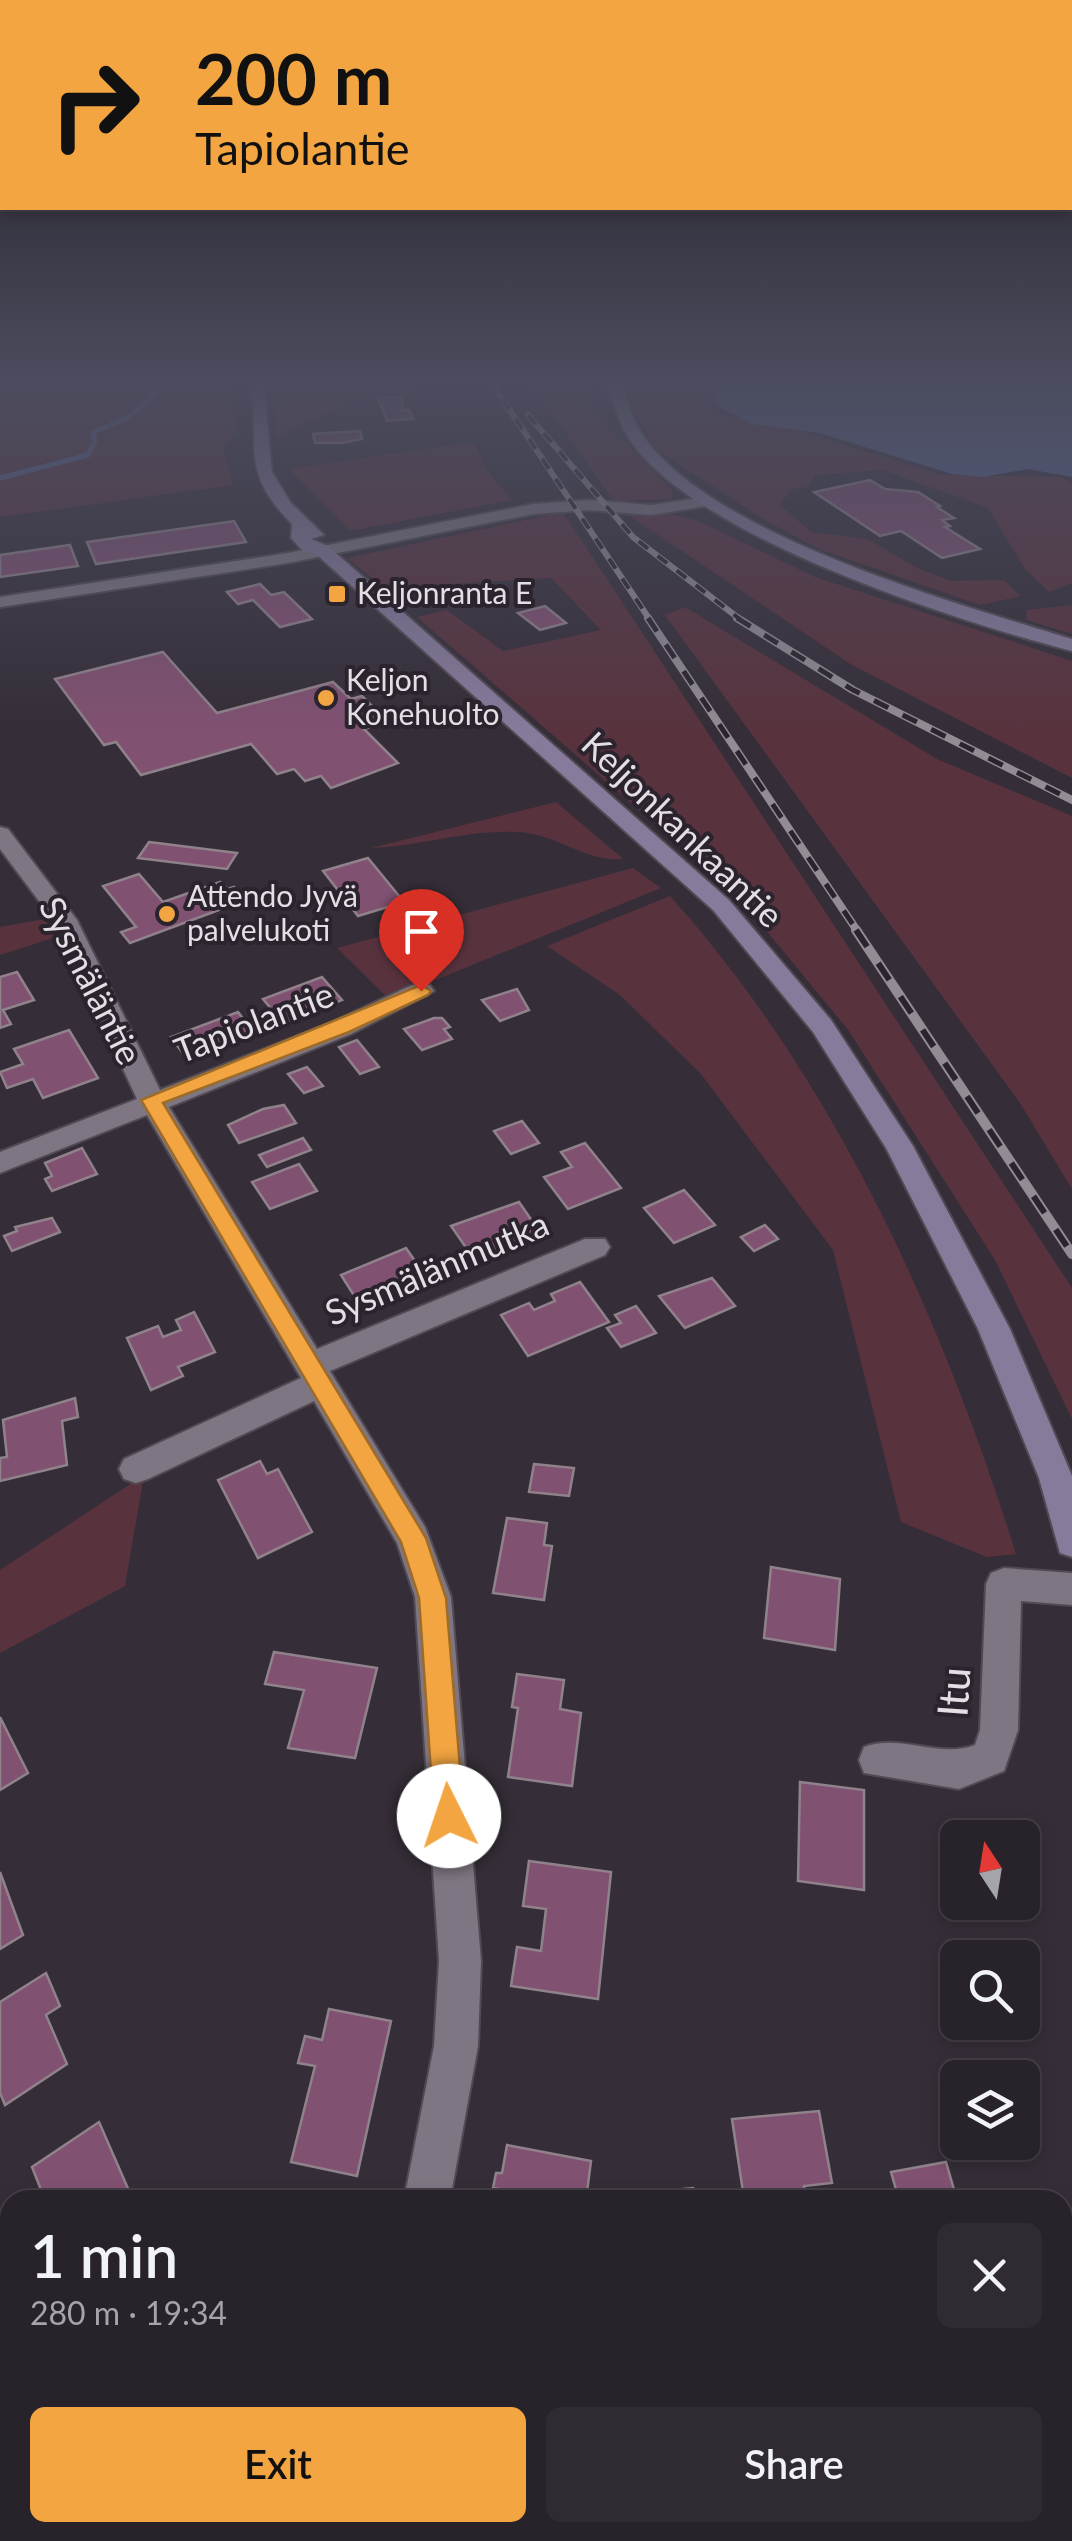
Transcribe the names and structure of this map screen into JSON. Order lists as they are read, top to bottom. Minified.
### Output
{"streets":{"main road":["Keljonkankaantie"],"street":["Sysmäläntie","Tapiolantie","Sysmälänmutka","Itu"]},"crossings":[["Sysmäläntie","Tapiolantie"],["Sysmäläntie","Sysmälänmutka"]],"places":{"transit":["Keljonranta E"],"other":["Keljon Konehuolto","Attendo Jyvä palvelukoti"]},"north":"top","page":{"turn":["200 m","Tapiolantie"],"heading":["1 min","280 m · 19:34"],"buttons":["Exit","Share"]}}
